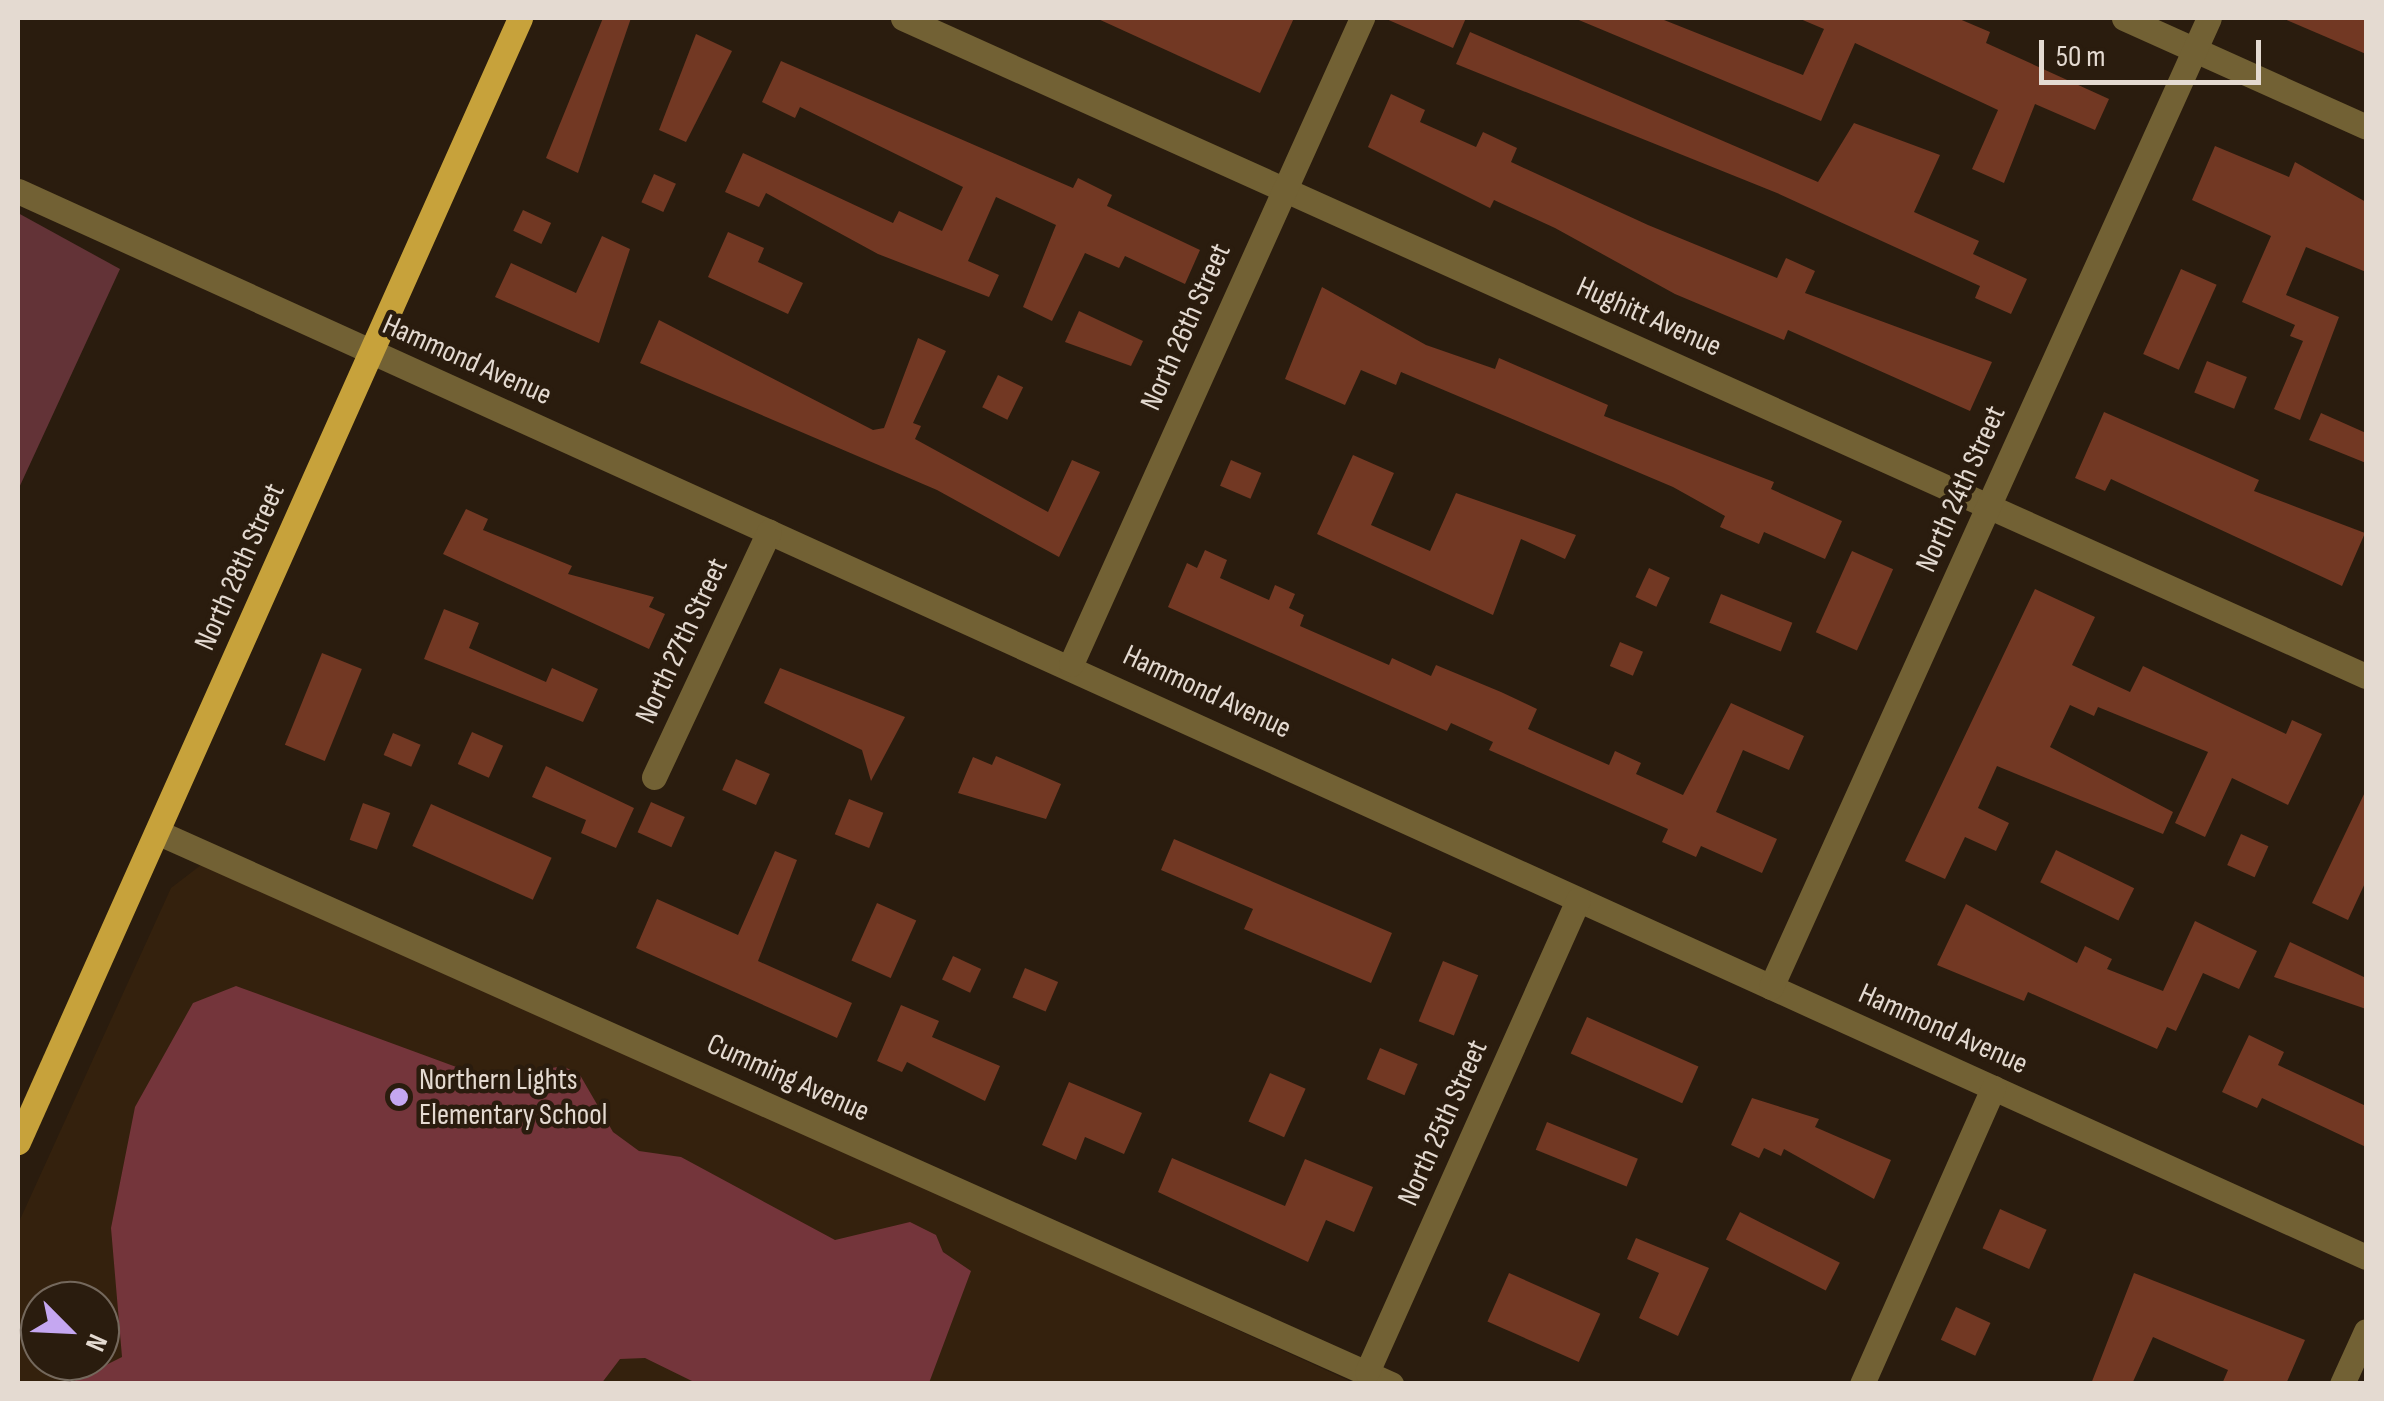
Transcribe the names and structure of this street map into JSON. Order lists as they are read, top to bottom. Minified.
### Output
{"streets":{"main road":["North 28th Street"],"street":["Hughitt Avenue","North 26th Street","Hammond Avenue","North 24th Street","North 27th Street","Cumming Avenue","North 25th Street"]},"crossings":[["Hughitt Avenue","North 26th Street"],["Hughitt Avenue","North 24th Street"],["North 26th Street","Hammond Avenue"],["Hammond Avenue","North 24th Street"],["Hammond Avenue","North 28th Street"],["Hammond Avenue","North 27th Street"],["Hammond Avenue","North 25th Street"],["North 28th Street","Cumming Avenue"],["Cumming Avenue","North 25th Street"]],"places":["Northern Lights Elementary School"],"scale_bar":"50 m","north":"bottom right"}
